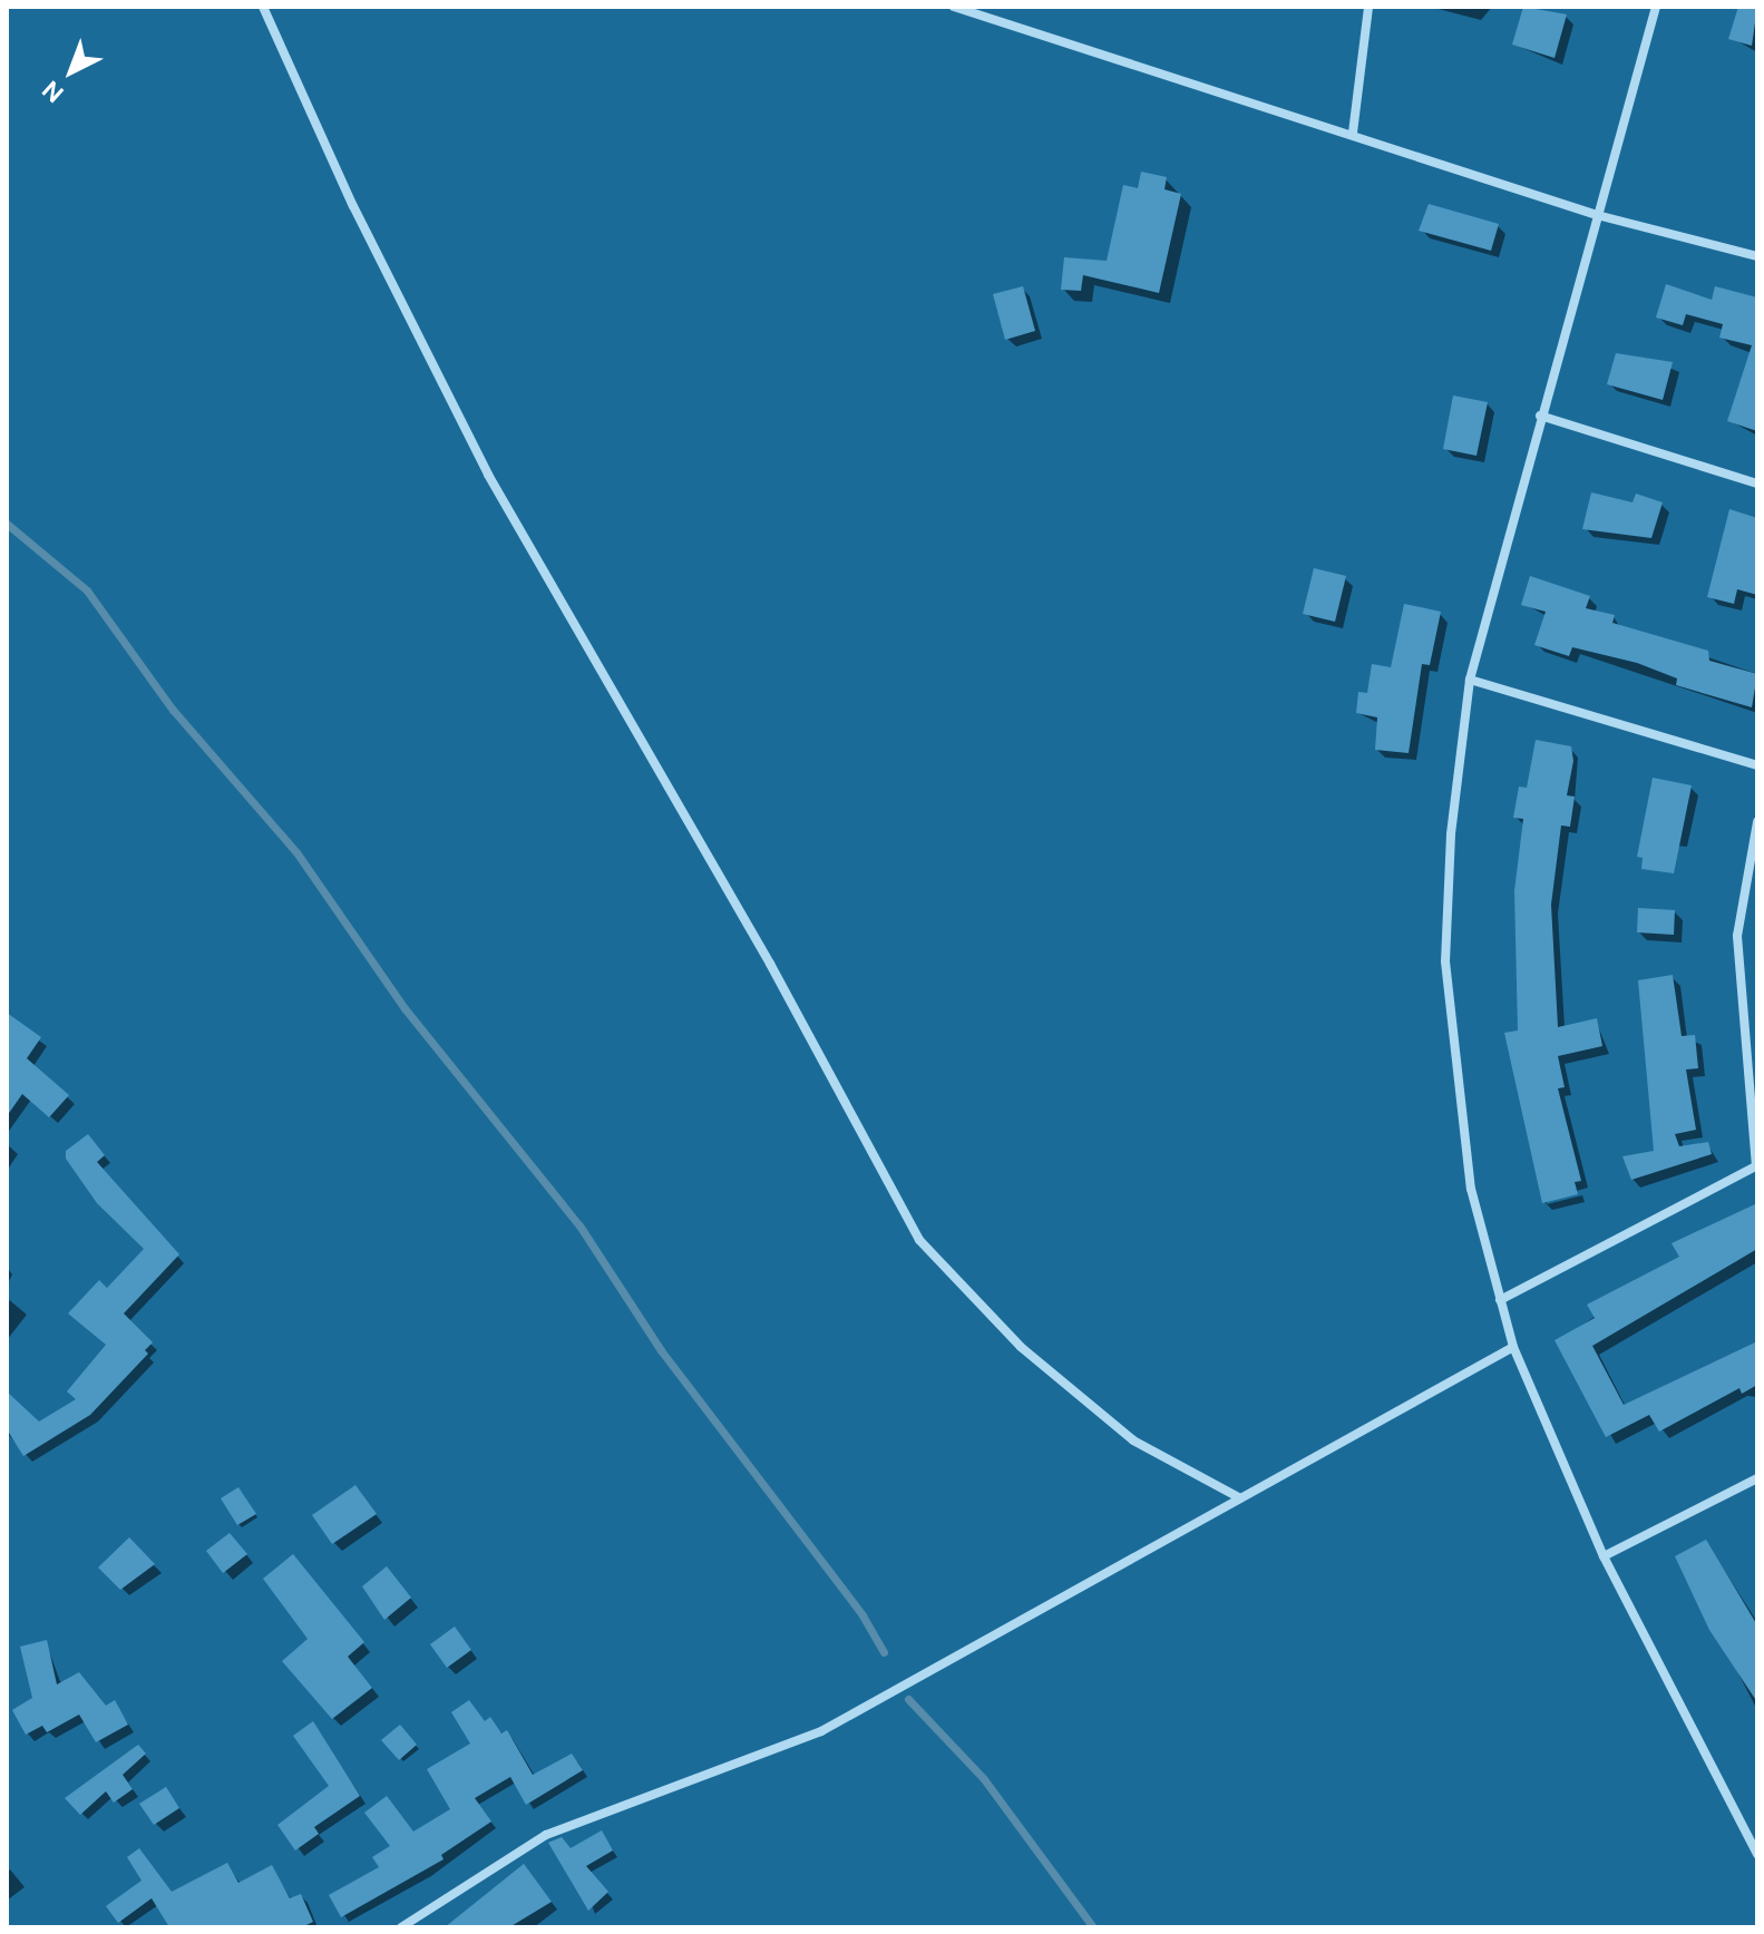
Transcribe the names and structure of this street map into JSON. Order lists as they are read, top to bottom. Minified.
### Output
{"north":"bottom left"}
